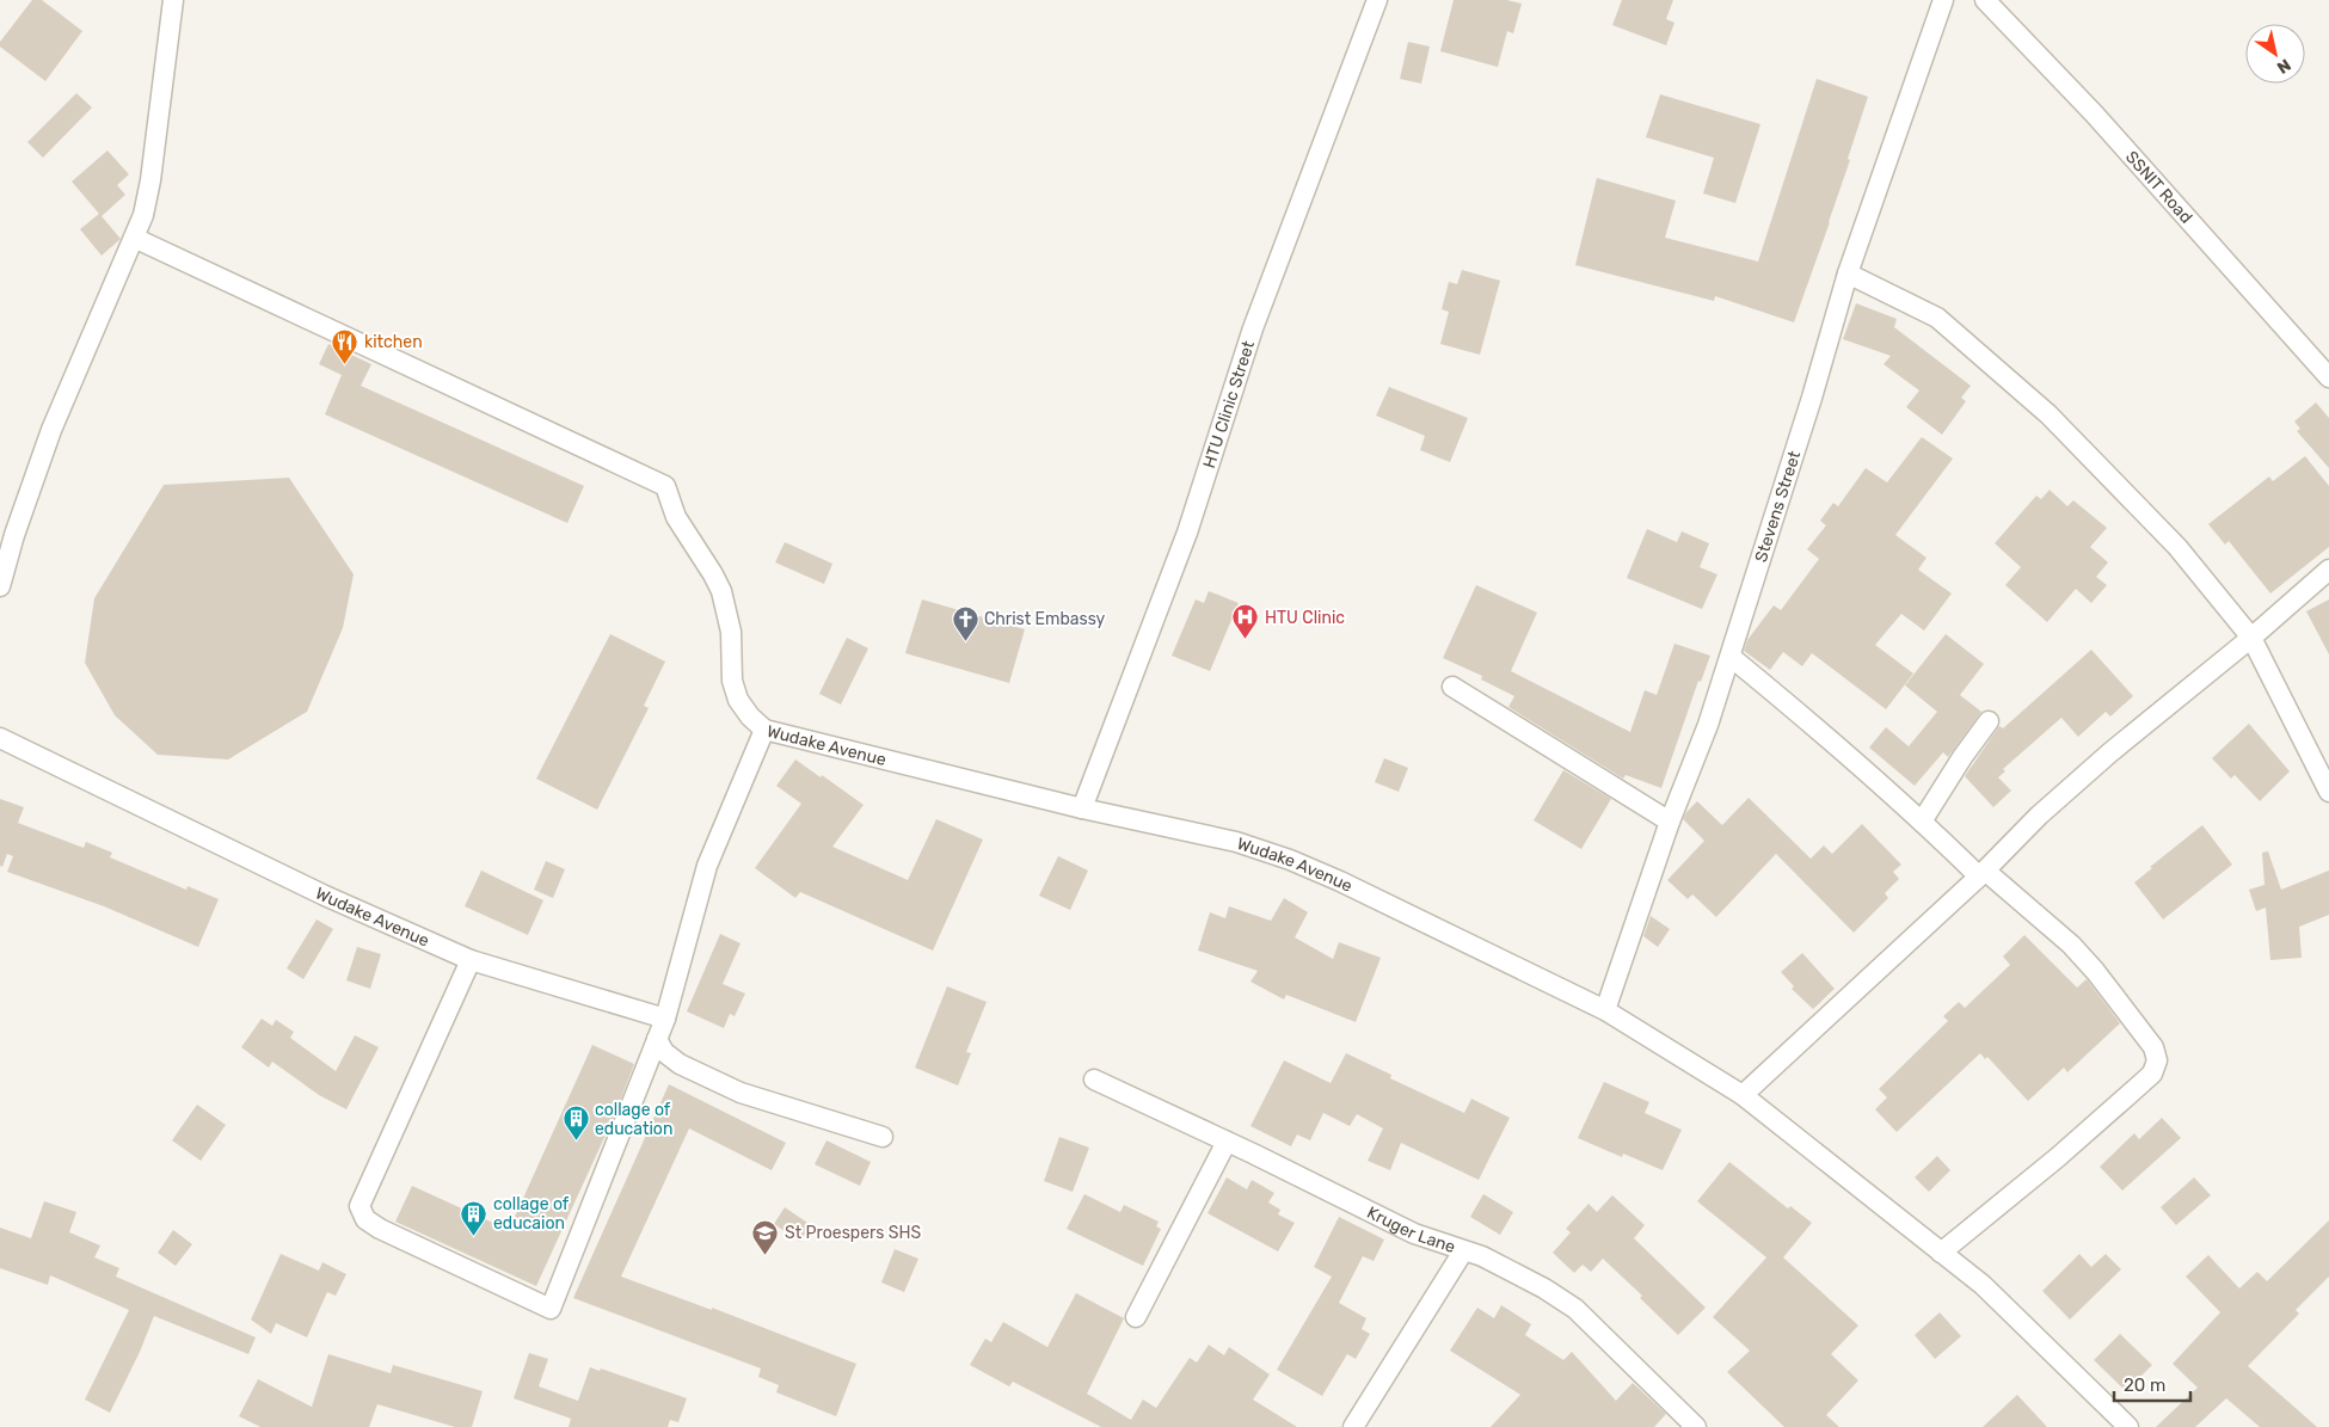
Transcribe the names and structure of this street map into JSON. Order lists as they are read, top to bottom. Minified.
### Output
{"streets":{"street":["SSNIT Road","HTU Clinic Street","Stevens Street","Wudake Avenue","Kruger Lane"]},"crossings":[["HTU Clinic Street","Wudake Avenue"],["Stevens Street","Wudake Avenue"]],"places":{"restaurant":["kitchen"],"hospital":["HTU Clinic"],"church":["Christ Embassy"],"building":["collage of education","collage of educaion"],"school or university":["St Proespers SHS"]},"scale_bar":"20 m","north":"bottom right"}
